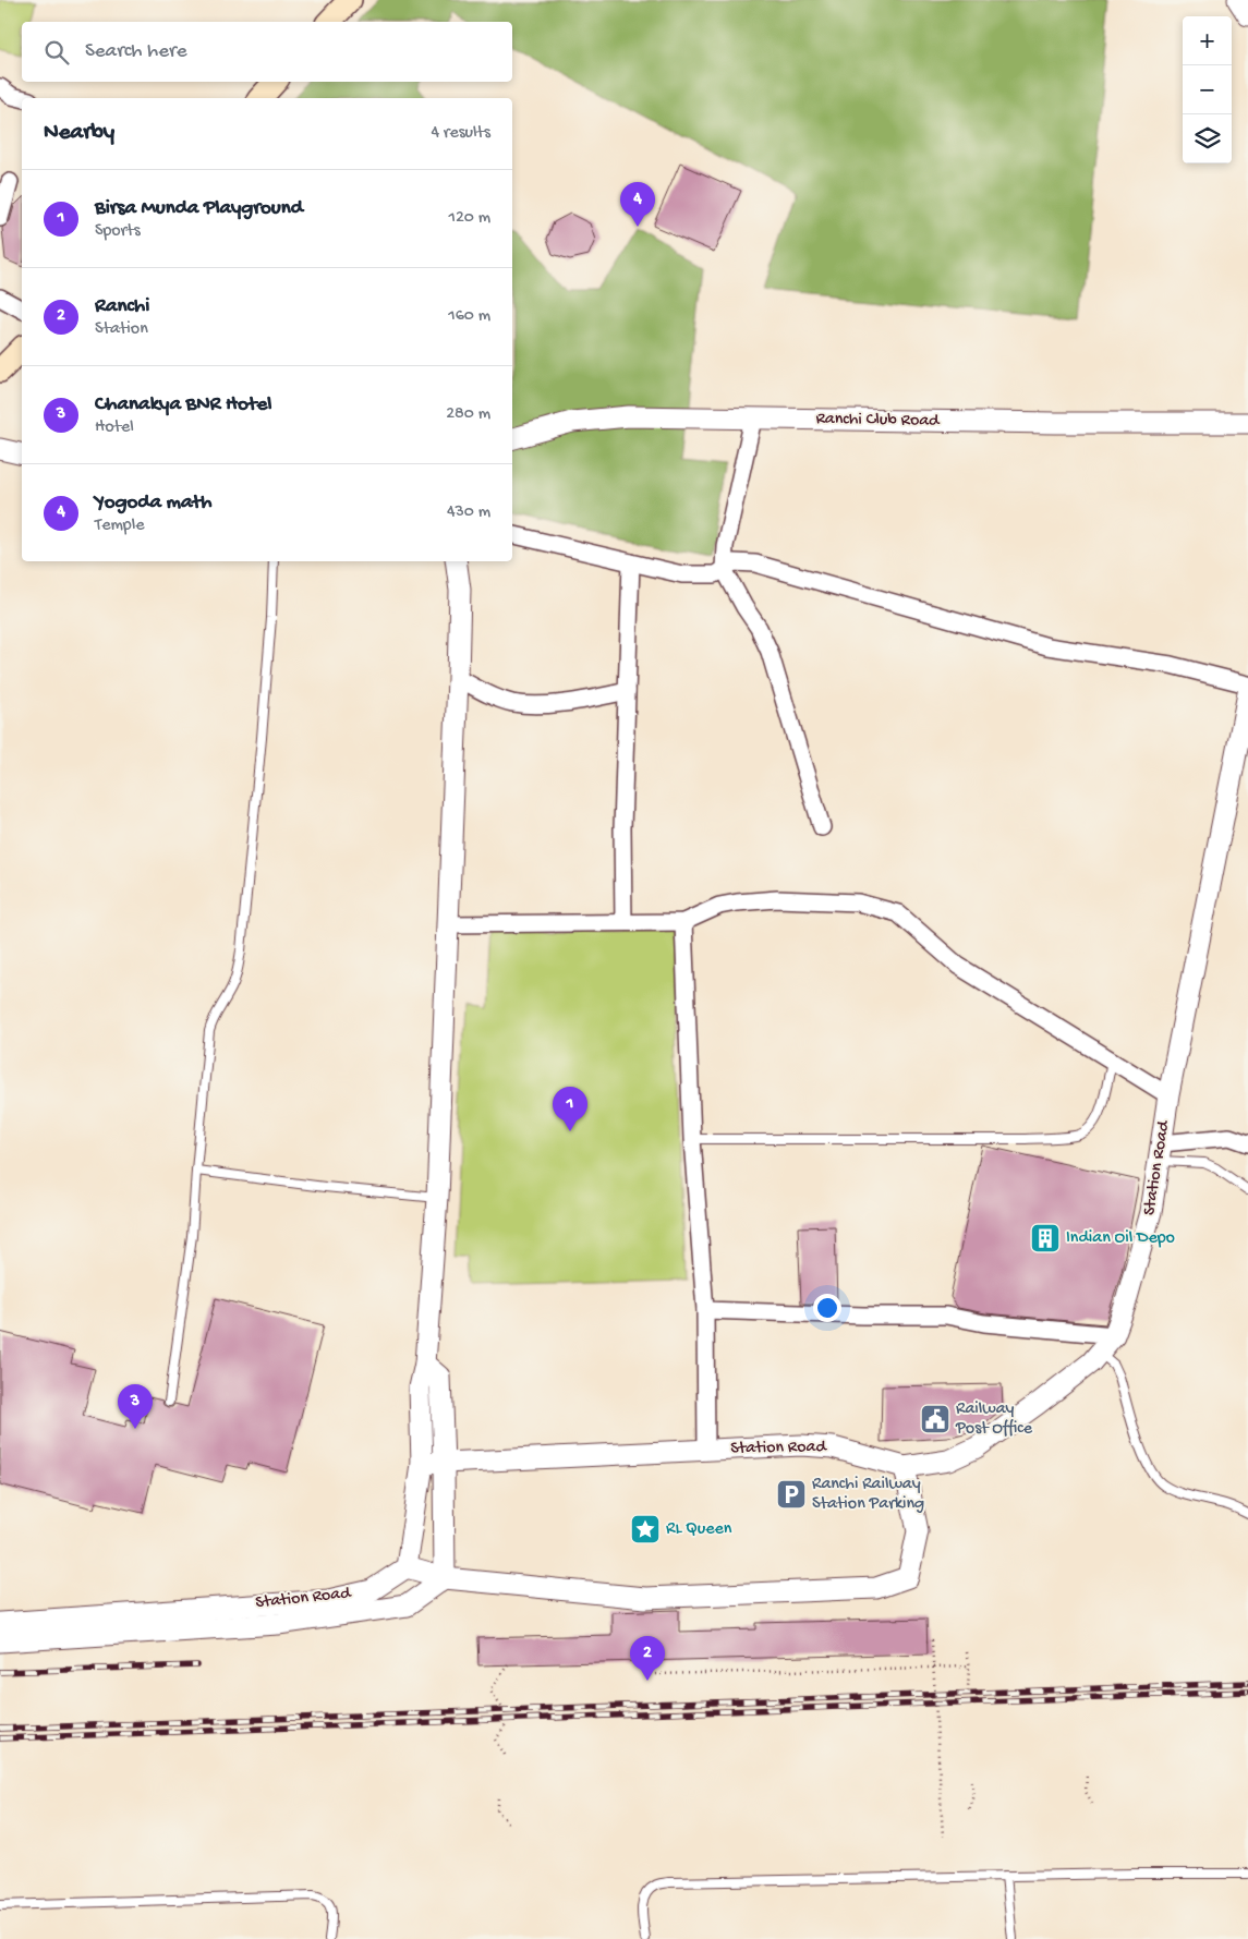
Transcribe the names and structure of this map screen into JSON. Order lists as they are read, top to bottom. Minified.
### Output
{"streets":{"street":["Ranchi Club Road","Station Road"]},"places":{"building":["Indian Oil Depo"],"public building":["Railway Post Office"],"parking":["Ranchi Railway Station Parking"],"place":["RL Queen"]},"page":{"map_buttons":["+","−"],"search":"Search here","heading":["Nearby","4 results"],"list":[{"mark":"1","name":"Birsa Munda Playground","note":"Sports","value":"120 m"},{"mark":"2","name":"Ranchi","note":"Station","value":"160 m"},{"mark":"3","name":"Chanakya BNR Hotel","note":"Hotel","value":"280 m"},{"mark":"4","name":"Yogoda math","note":"Temple","value":"430 m"}],"pins":["4","1","3","2"]}}
